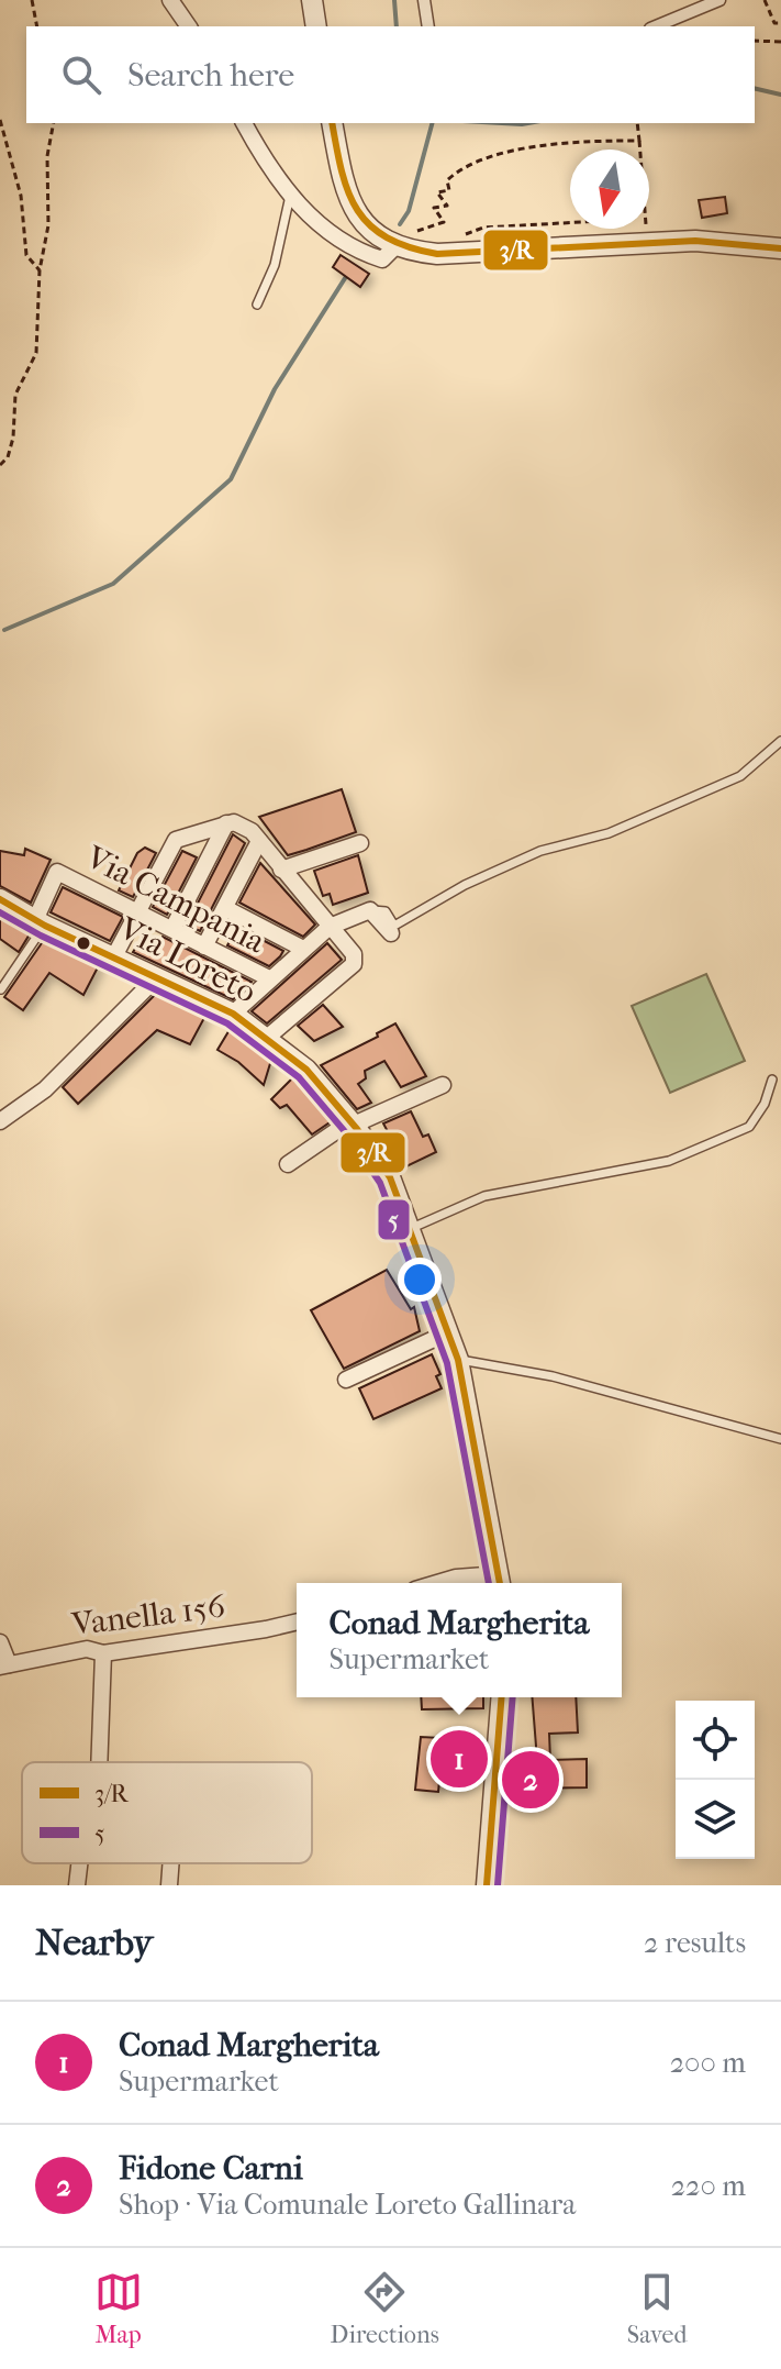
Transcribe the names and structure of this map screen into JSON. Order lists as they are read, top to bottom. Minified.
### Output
{"streets":{"street":["Via Campania","Via Loreto","Vanella 156"]},"crossings":[["Via Campania","Via Loreto"]],"lines":["transit line 3/R","transit line 5"],"legend":["3/R","5"],"north":"bottom","page":{"search":"Search here","popup":["Conad Margherita","Supermarket"],"pins":["1","2"],"heading":["Nearby","2 results"],"list":[{"mark":"1","name":"Conad Margherita","note":"Supermarket","value":"200 m"},{"mark":"2","name":"Fidone Carni","note":"Shop · Via Comunale Loreto Gallinara","value":"220 m"}],"nav":["Map","Directions","Saved"]}}
